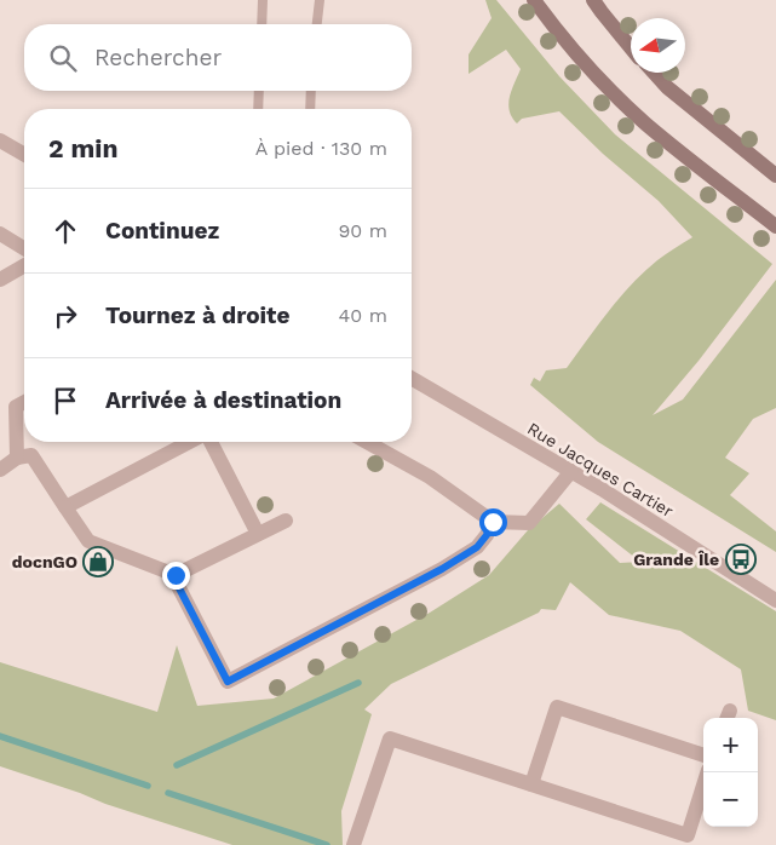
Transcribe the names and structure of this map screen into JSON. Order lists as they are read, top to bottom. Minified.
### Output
{"streets":{"street":["Rue Jacques Cartier"]},"places":{"bus stop":["Grande Île"],"shop":["docnGO"]},"north":"left","page":{"search":"Rechercher","heading":["2 min","À pied · 130 m"],"list":[["Continuez","90 m"],["Tournez à droite","40 m"],"Arrivée à destination"],"map_buttons":["+","−"]}}
